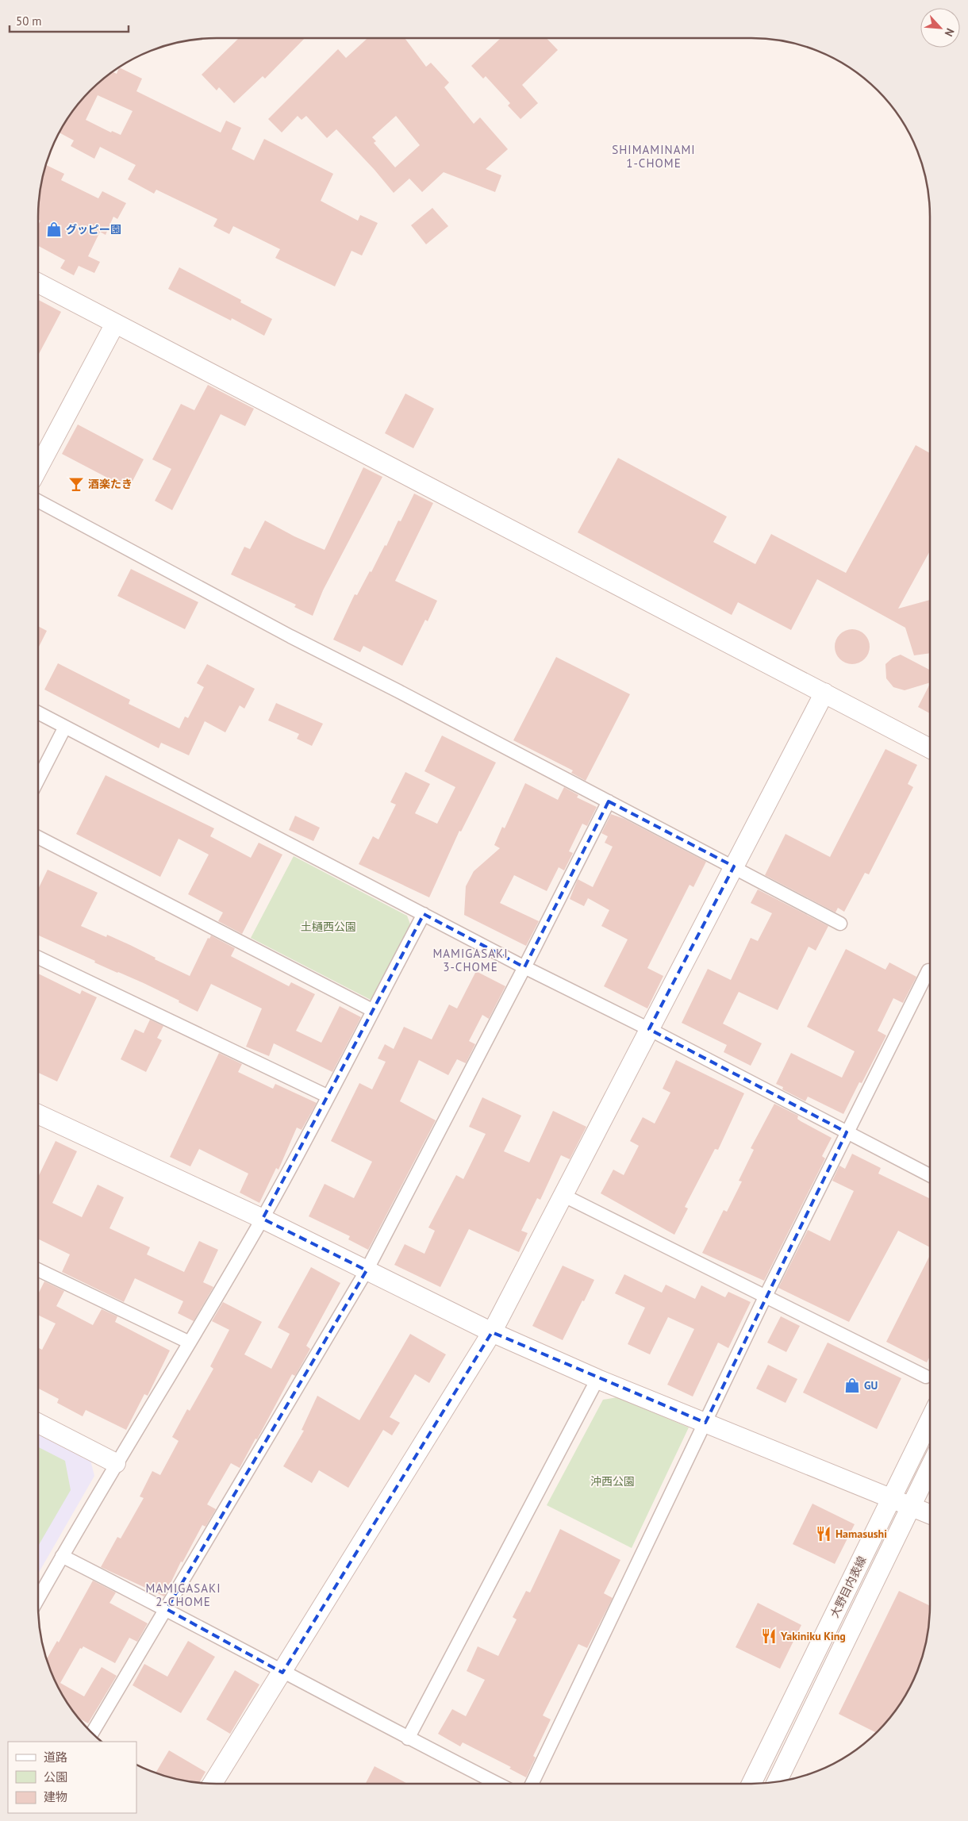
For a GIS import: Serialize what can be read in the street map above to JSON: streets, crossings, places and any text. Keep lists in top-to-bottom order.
{
  "streets": {
    "street": ["大野目内表線"]
  },
  "districts": ["SHIMAMINAMI 1-CHOME", "MAMIGASAKI 3-CHOME", "MAMIGASAKI 2-CHOME"],
  "parks": ["土樋西公園", "沖西公園"],
  "places": {
    "shop": ["グッピー園", "GU"],
    "bar": ["酒楽たき"],
    "restaurant": ["Hamasushi", "Yakiniku King"]
  },
  "legend": ["道路", "公園", "建物"],
  "scale_bar": "50 m",
  "north": "bottom right"
}
